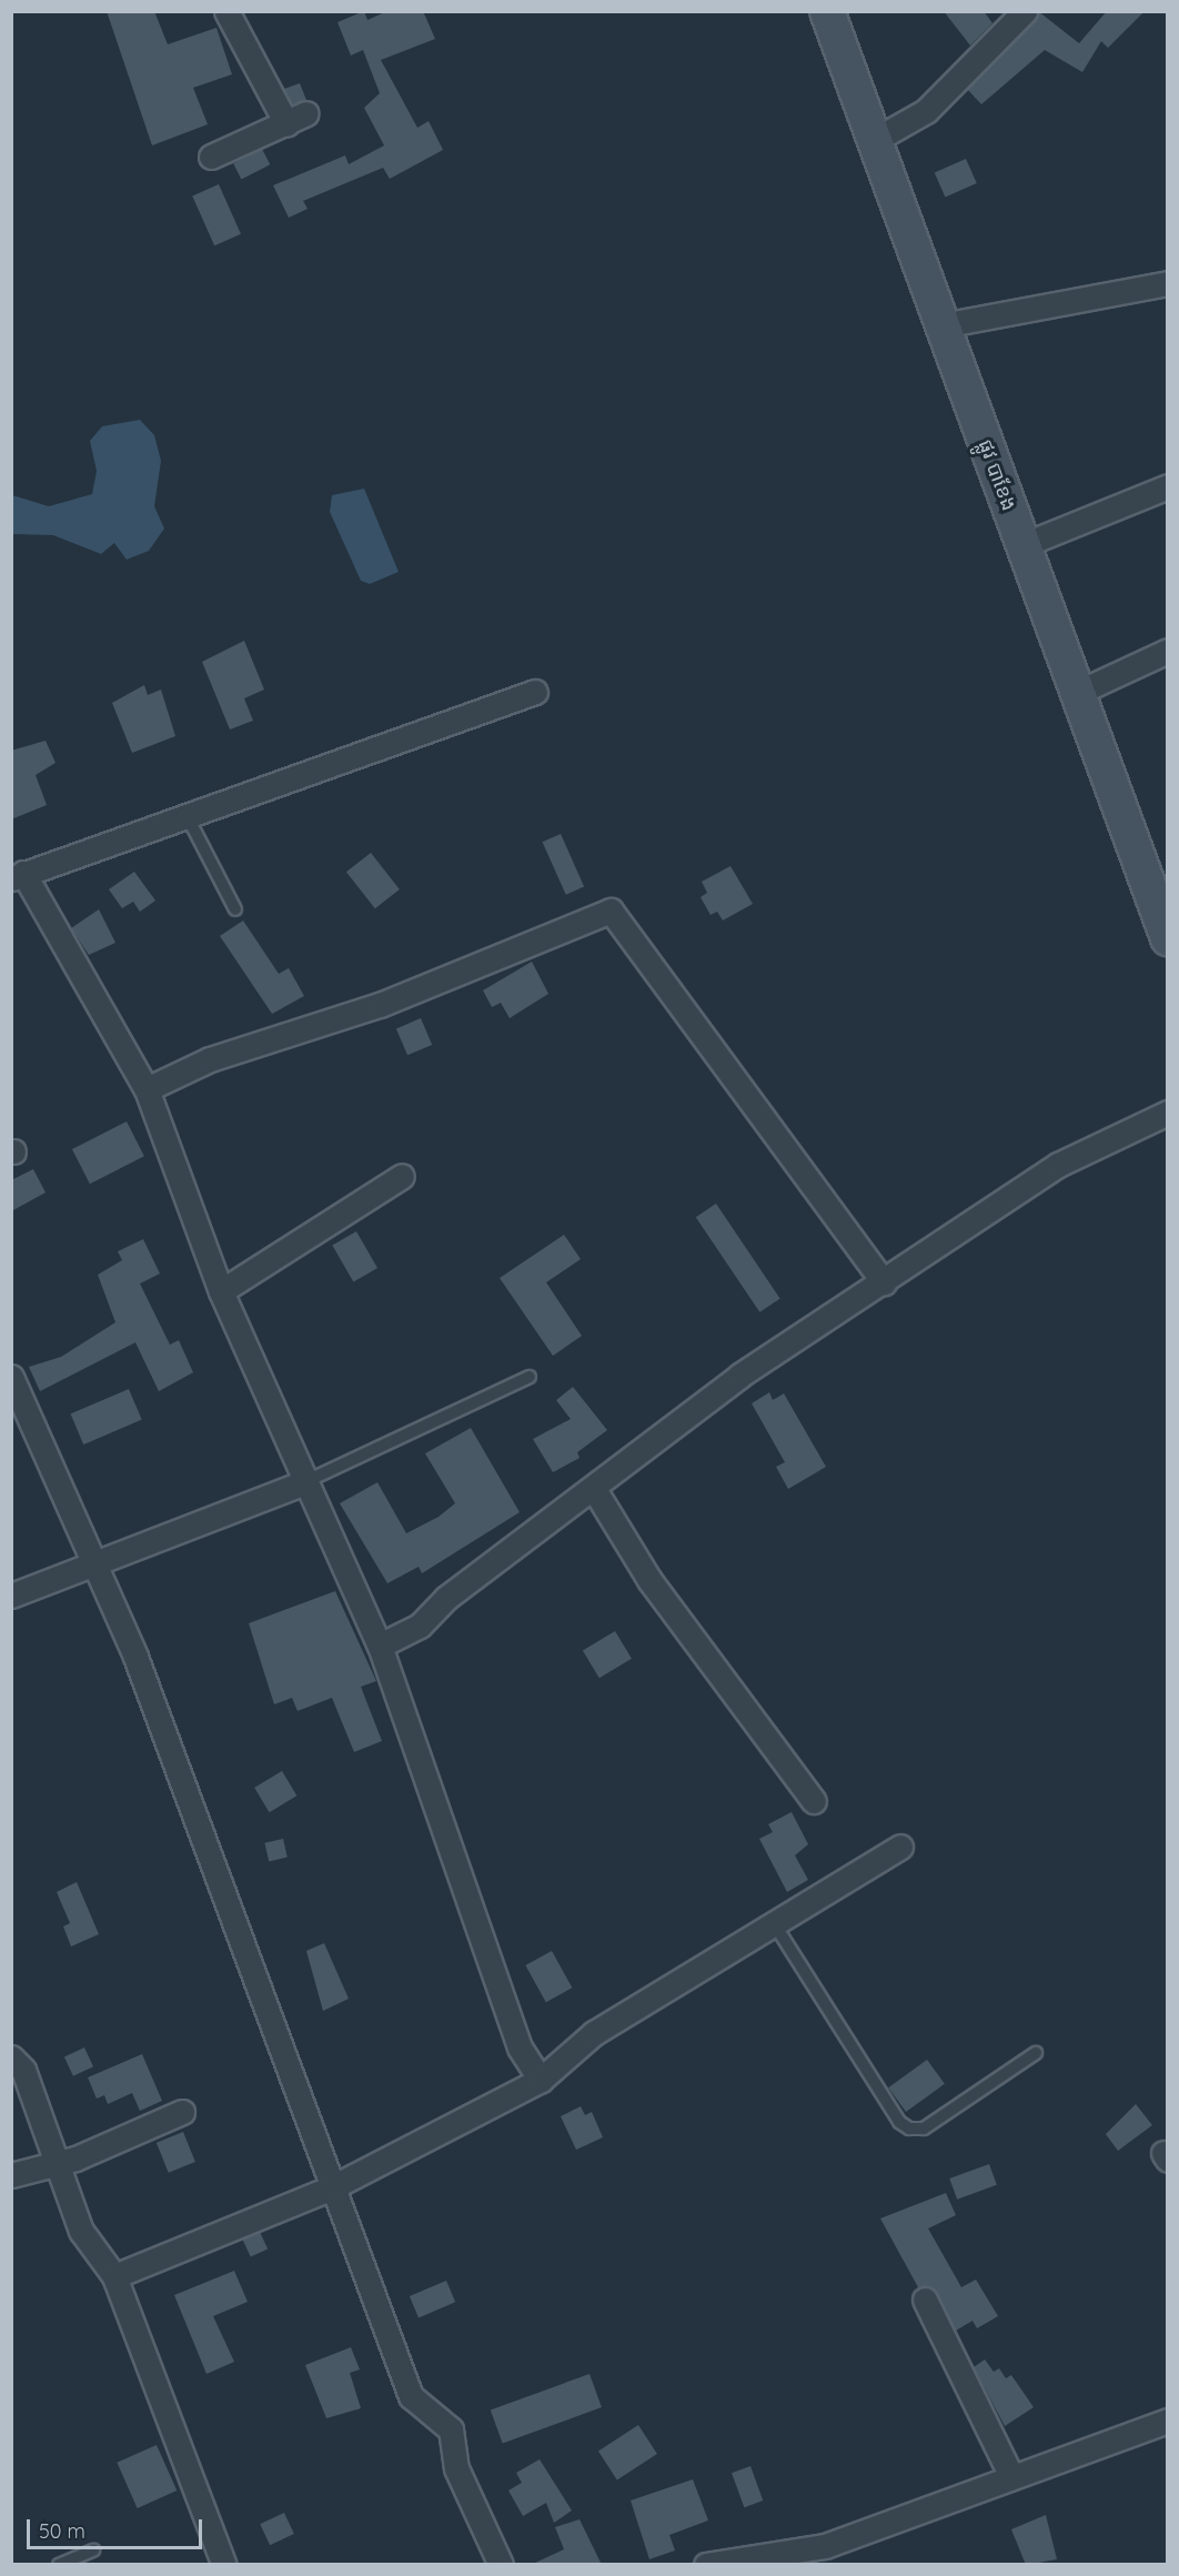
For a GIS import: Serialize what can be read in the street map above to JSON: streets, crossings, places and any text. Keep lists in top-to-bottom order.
{
  "streets": {
    "street": ["ផ្លូវ បាខែង"]
  },
  "scale_bar": "50 m"
}
